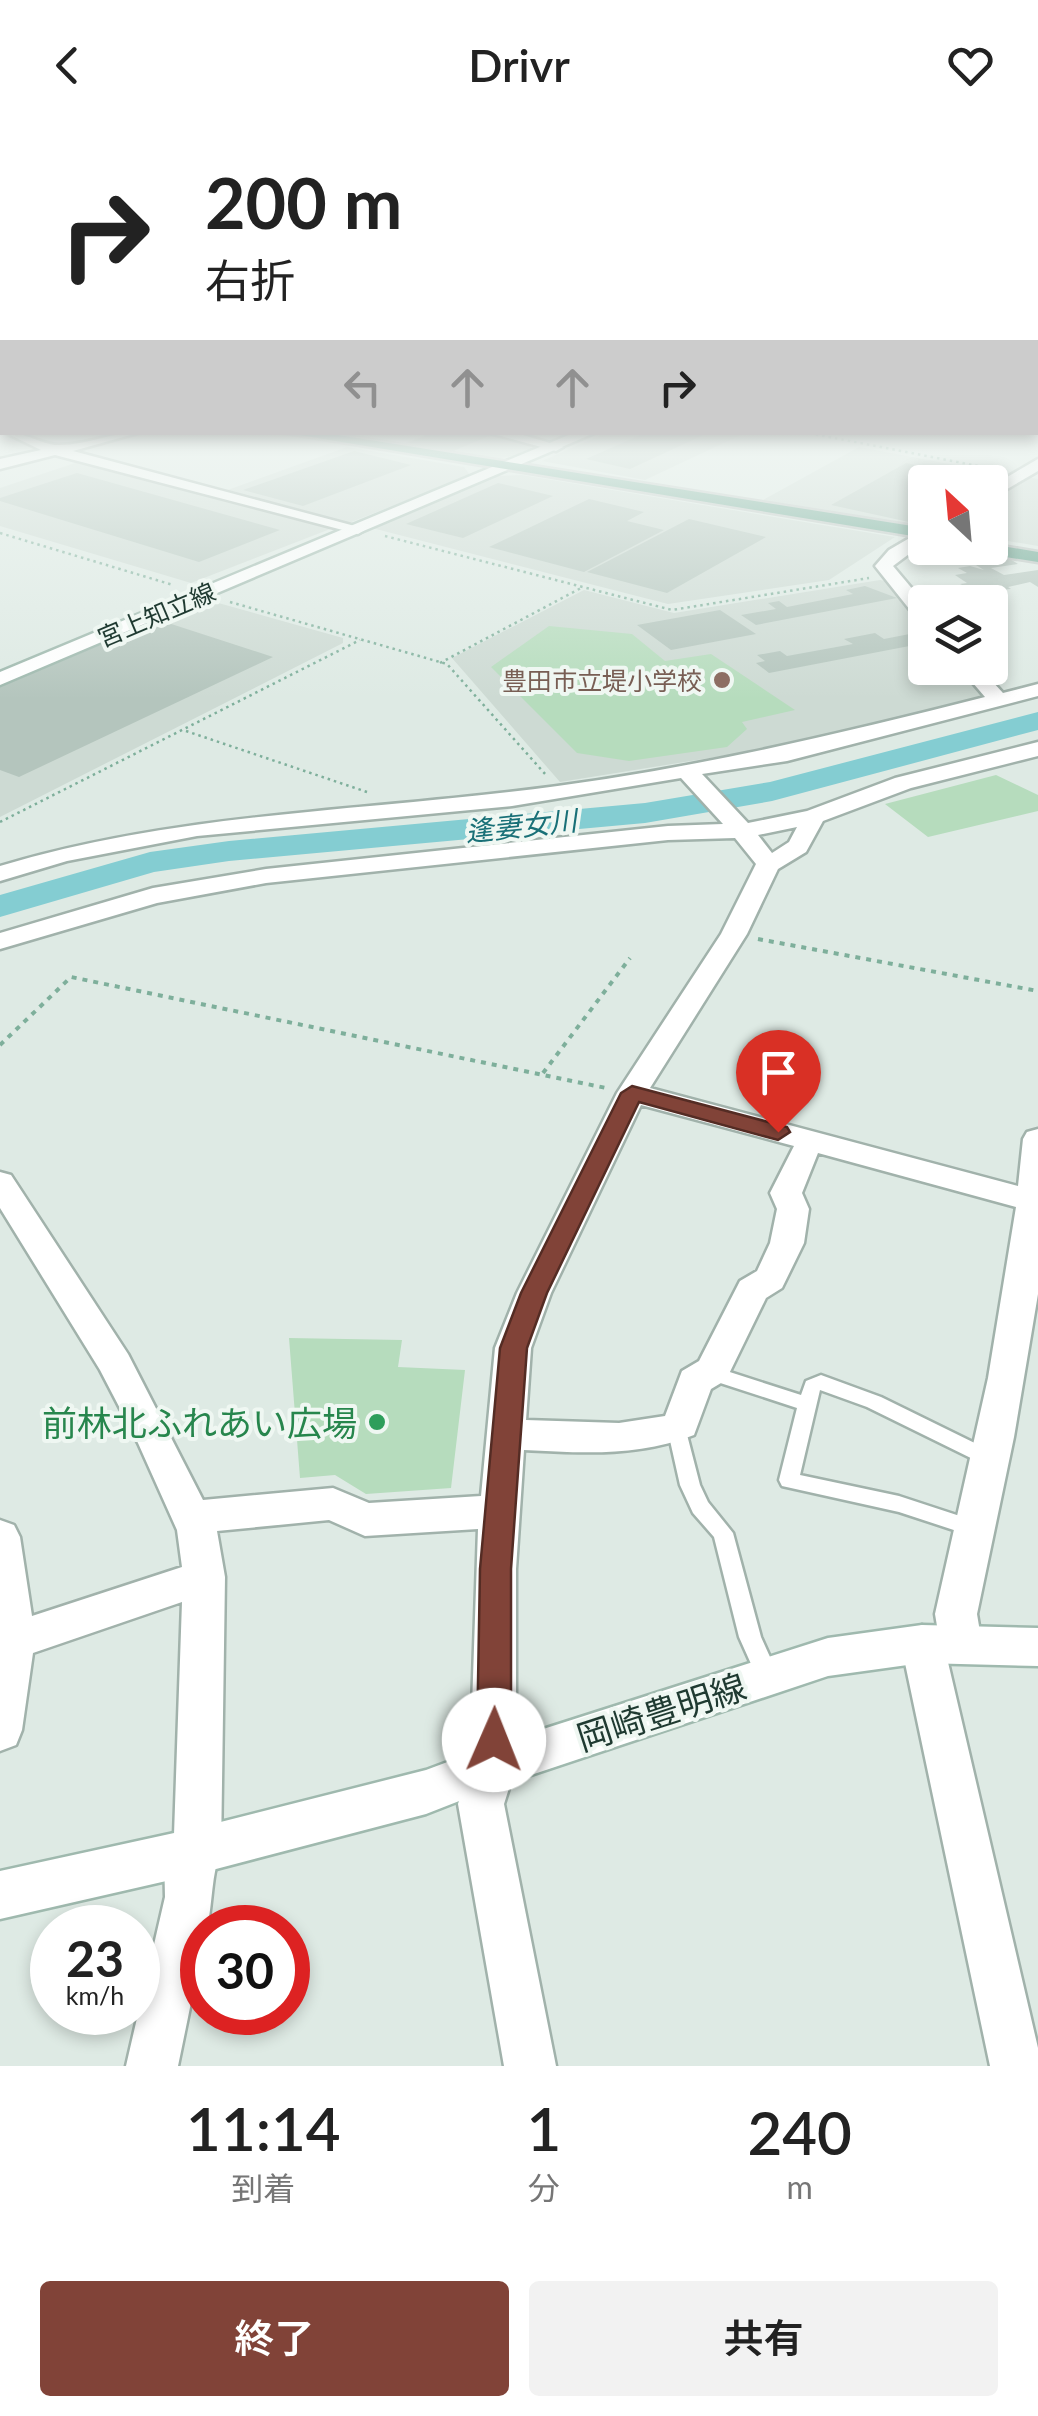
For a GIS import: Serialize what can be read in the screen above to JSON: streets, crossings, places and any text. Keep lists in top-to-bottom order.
{
  "streets": {
    "street": ["宮上知立線", "岡崎豊明線"]
  },
  "water": ["逢妻女川"],
  "places": ["豊田市立堤小学校", "前林北ふれあい広場"],
  "north": "top left",
  "page": {
    "header": "Drivr",
    "turn": ["200 m", "右折"],
    "speed": "23 km/h",
    "limit": "30",
    "eta": [
      "11:14",
      "到着",
      "1",
      "分",
      "240",
      "m"
    ],
    "buttons": ["終了", "共有"]
  }
}
